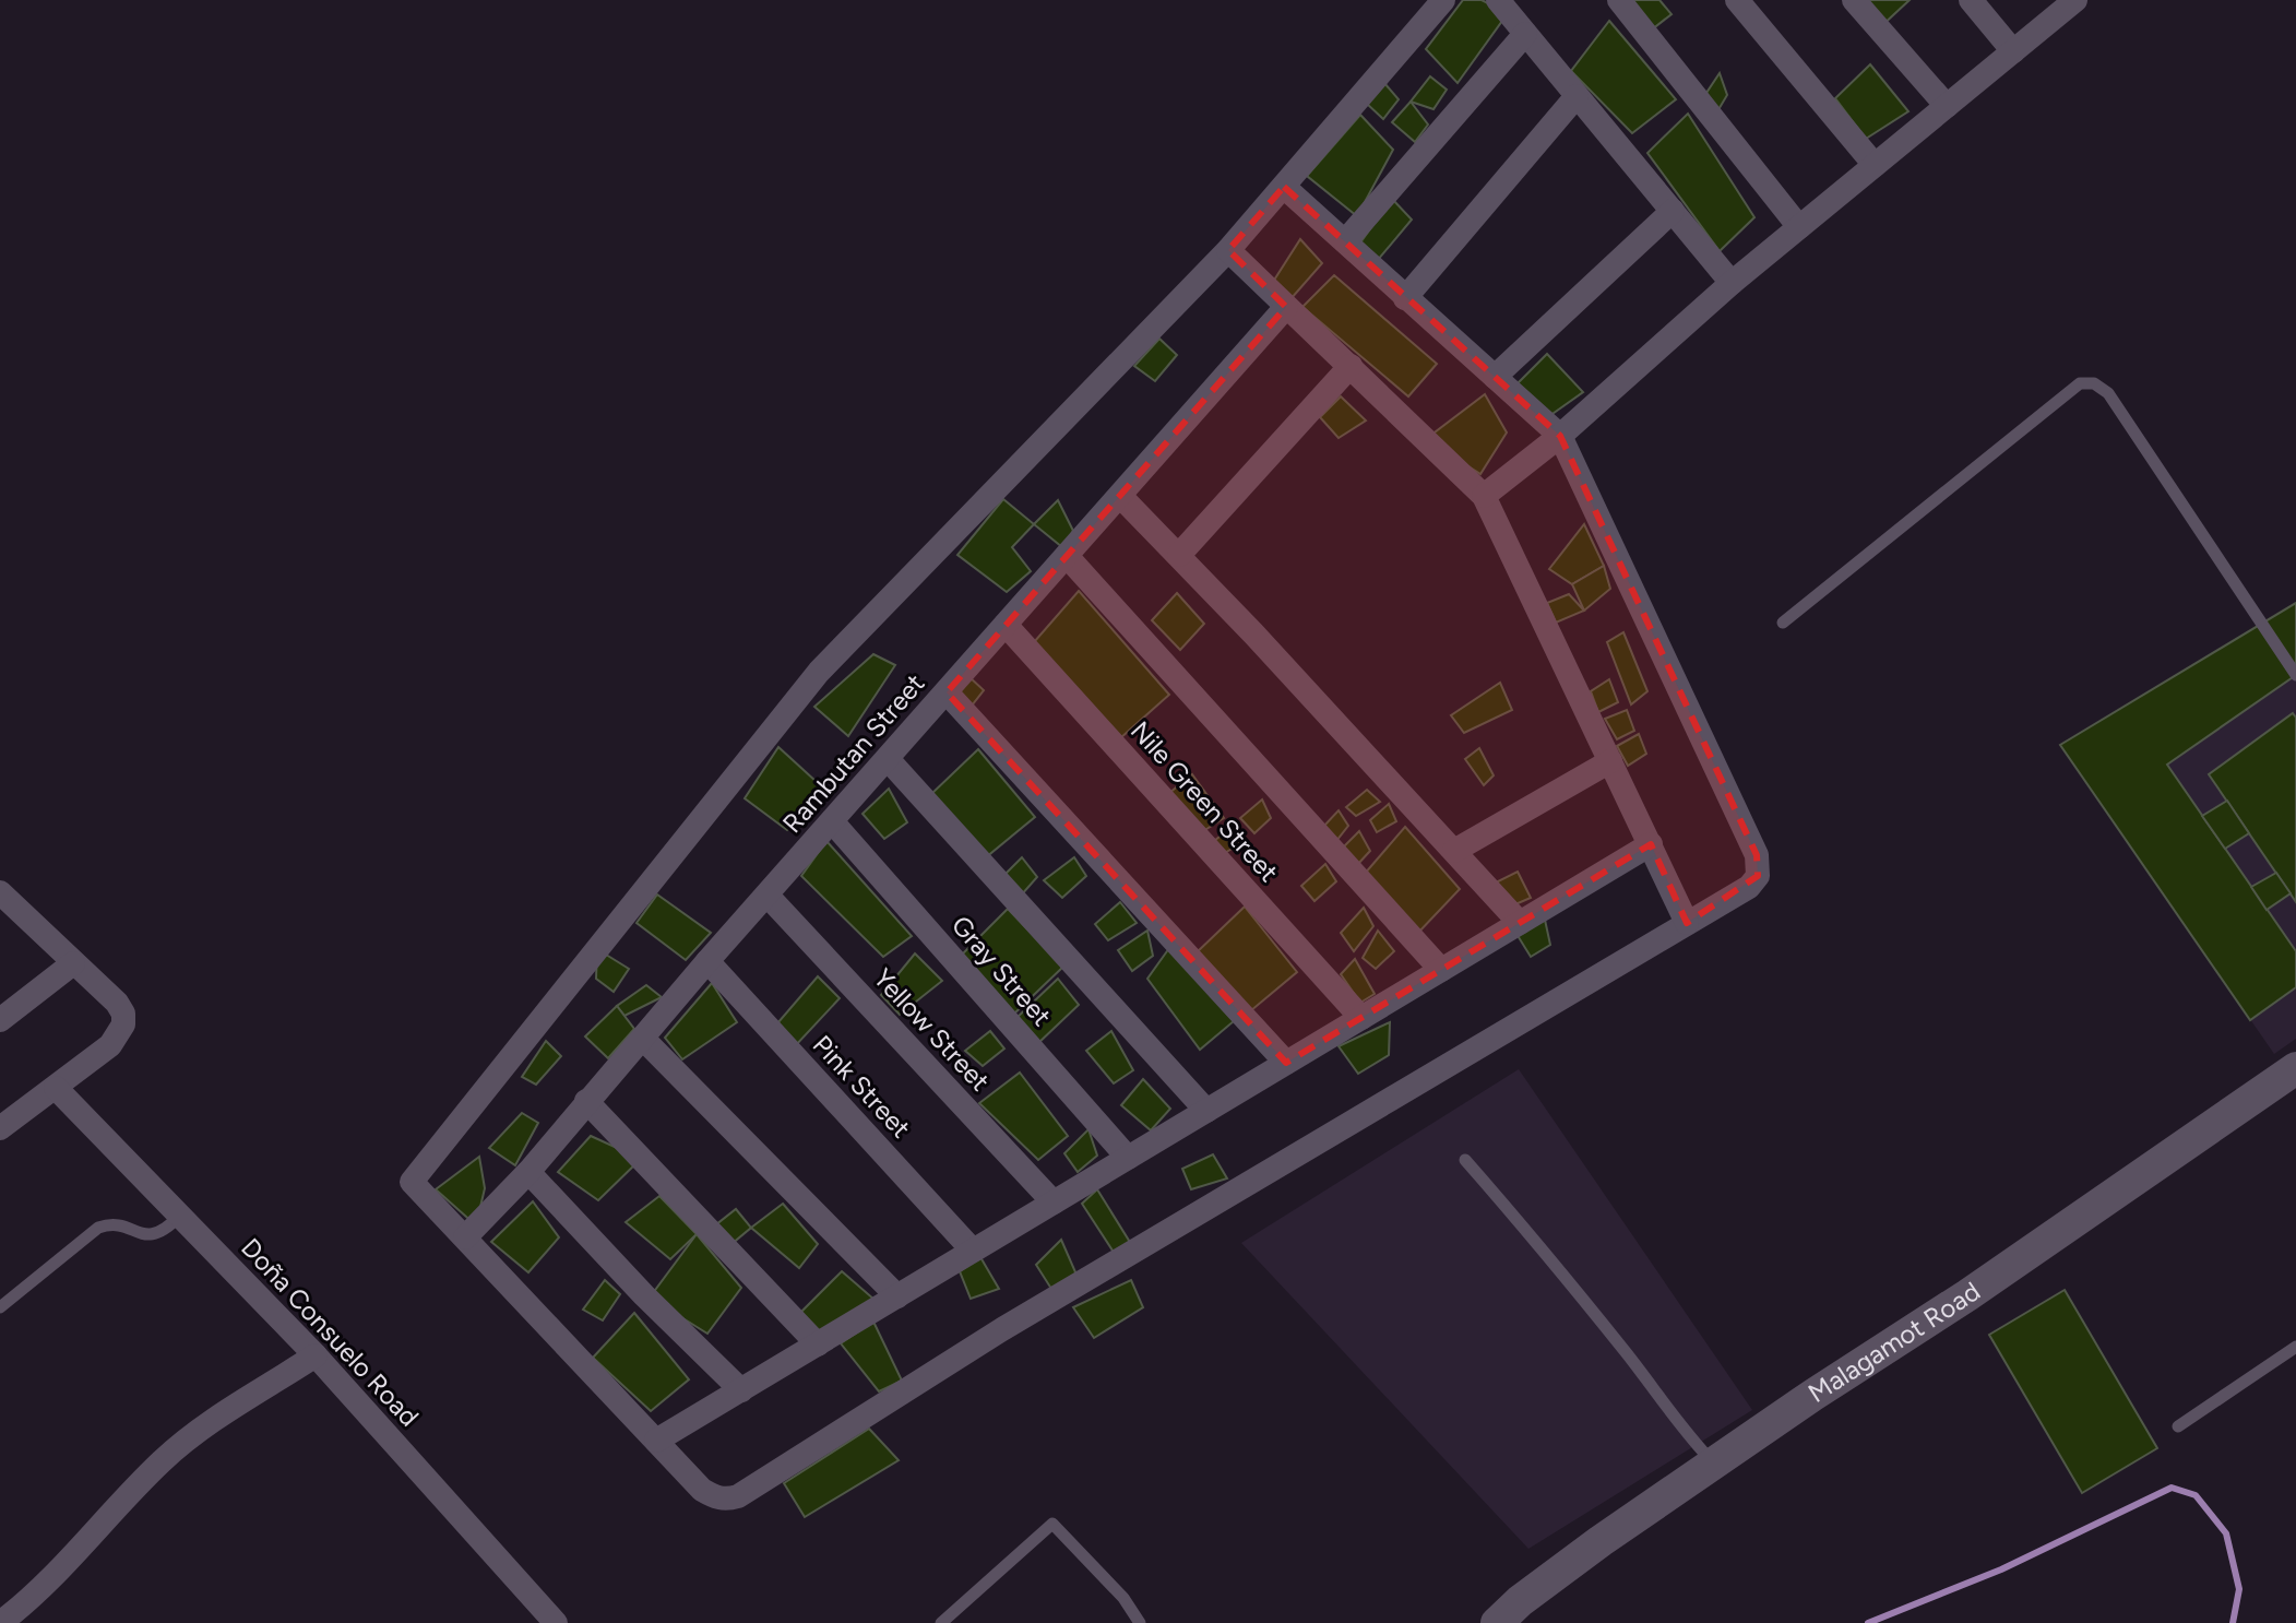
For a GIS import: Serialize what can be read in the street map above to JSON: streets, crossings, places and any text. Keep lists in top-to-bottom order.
{
  "streets": {
    "street": [
      "Rambutan Street",
      "Nile Green Street",
      "Gray Street",
      "Yellow Street",
      "Pink Street",
      "Doña Consuelo Road",
      "Malagamot Road"
    ]
  },
  "crossings": [
    ["Rambutan Street", "Nile Green Street"],
    ["Rambutan Street", "Gray Street"],
    ["Rambutan Street", "Yellow Street"],
    ["Rambutan Street", "Pink Street"]
  ]
}
